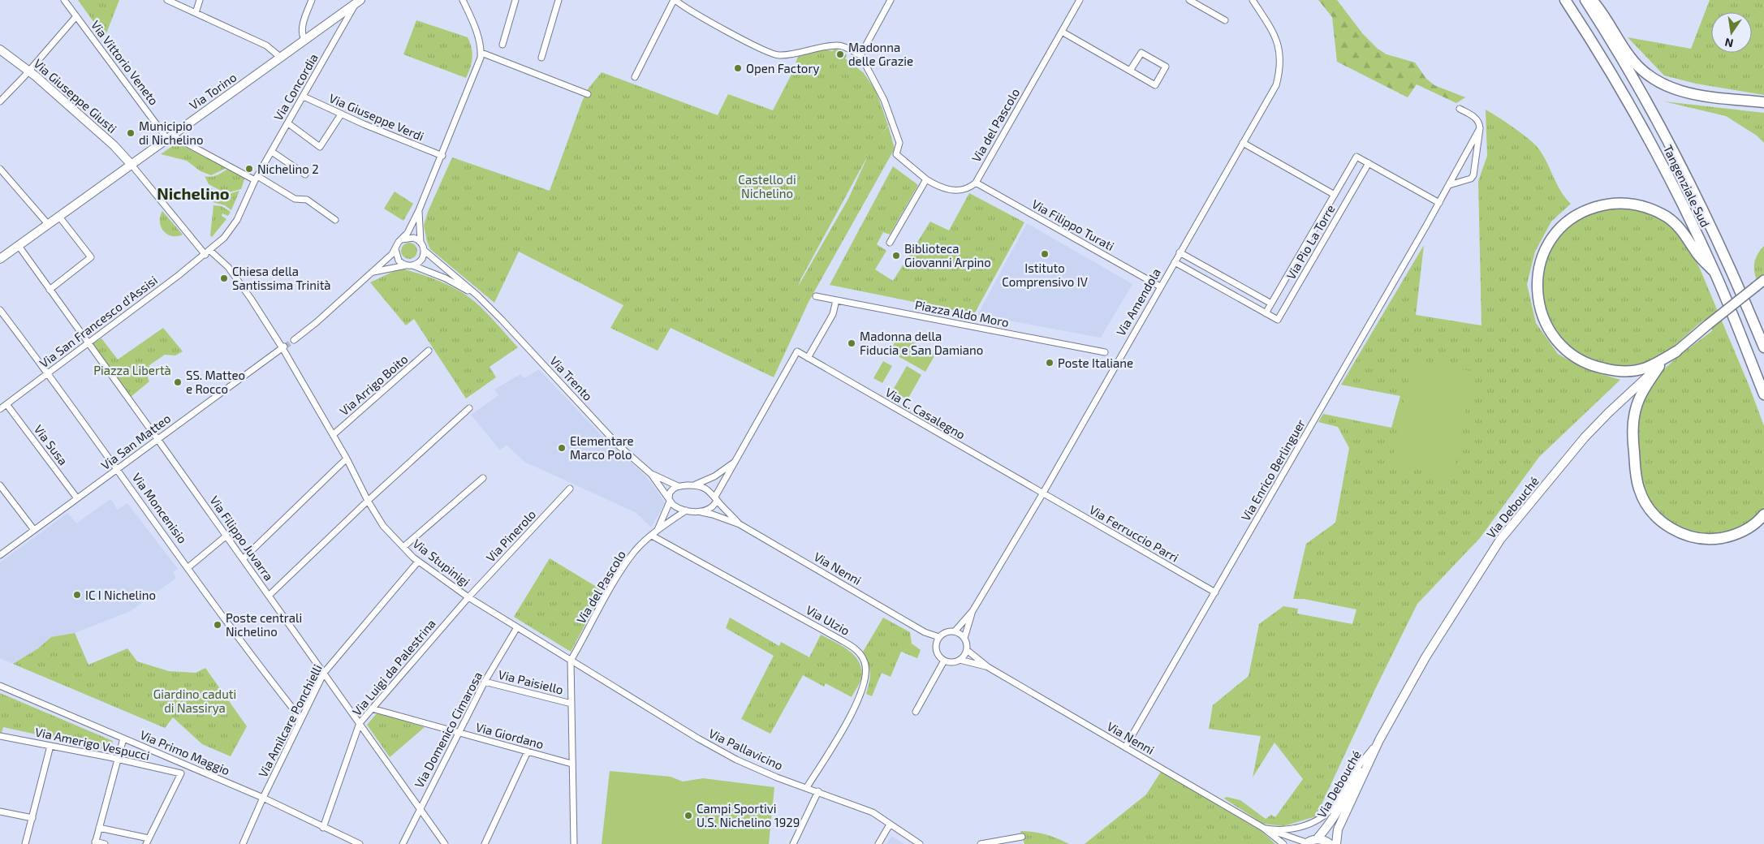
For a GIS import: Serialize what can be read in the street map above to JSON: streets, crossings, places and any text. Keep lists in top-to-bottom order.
{
  "streets": {
    "highway": ["Tangenziale Sud"],
    "main road": ["Via Torino", "Via Giuseppe Giusti", "Via Debouché"],
    "street": [
      "Via Vittorio Veneto",
      "Via Concordia",
      "Via Giuseppe Verdi",
      "Via del Pascolo",
      "Via Filippo Turati",
      "Via Pio La Torre",
      "Via Amendola",
      "Piazza Aldo Moro",
      "Via San Francesco d'Assisi",
      "Via Trento",
      "Via Arrigo Boito",
      "Via C. Casalegno",
      "Via San Matteo",
      "Via Susa",
      "Via Enrico Berlinguer",
      "Via Moncenisio",
      "Via Ferruccio Parri",
      "Via Pinerolo",
      "Via Filippo Juvarra",
      "Via Stupinigi",
      "Via Nenni",
      "Via Ulzio",
      "Via Luigi da Palestrina",
      "Via Paisiello",
      "Via Amilcare Ponchielli",
      "Via Domenico Cimarosa",
      "Via Giordano",
      "Via Amerigo Vespucci",
      "Via Pallavicino",
      "Via Primo Maggio"
    ]
  },
  "crossings": [
    ["Via Vittorio Veneto", "Via Torino"],
    ["Via Concordia", "Via Torino"],
    ["Via Concordia", "Via Giuseppe Verdi"],
    ["Via Concordia", "Via San Francesco d'Assisi"],
    ["Via Torino", "Via Giuseppe Giusti"],
    ["Via Torino", "Via Filippo Juvarra"],
    ["Via Torino", "Via Stupinigi"],
    ["Via Giuseppe Giusti", "Via Stupinigi"],
    ["Via del Pascolo", "Via Filippo Turati"],
    ["Via del Pascolo", "Via Stupinigi"],
    ["Via del Pascolo", "Via Nenni"],
    ["Via del Pascolo", "Via Ulzio"],
    ["Via del Pascolo", "Via Pallavicino"],
    ["Via Filippo Turati", "Via Amendola"],
    ["Via Pio La Torre", "Via Amendola"],
    ["Via Amendola", "Via C. Casalegno"],
    ["Via Amendola", "Via Ferruccio Parri"],
    ["Via Amendola", "Via Nenni"],
    ["Via San Francesco d'Assisi", "Via Susa"],
    ["Via San Francesco d'Assisi", "Via Moncenisio"],
    ["Via San Francesco d'Assisi", "Via Filippo Juvarra"],
    ["Via San Francesco d'Assisi", "Via Stupinigi"],
    ["Via Arrigo Boito", "Via Stupinigi"],
    ["Via C. Casalegno", "Via Ferruccio Parri"],
    ["Via San Matteo", "Via Susa"],
    ["Via San Matteo", "Via Moncenisio"],
    ["Via San Matteo", "Via Filippo Juvarra"],
    ["Via San Matteo", "Via Stupinigi"],
    ["Via Enrico Berlinguer", "Via Ferruccio Parri"],
    ["Via Enrico Berlinguer", "Via Nenni"],
    ["Via Debouché", "Via Nenni"],
    ["Via Moncenisio", "Via Amilcare Ponchielli"],
    ["Via Pinerolo", "Via Stupinigi"],
    ["Via Pinerolo", "Via Luigi da Palestrina"],
    ["Via Filippo Juvarra", "Via Luigi da Palestrina"],
    ["Via Filippo Juvarra", "Via Amilcare Ponchielli"],
    ["Via Filippo Juvarra", "Via Domenico Cimarosa"],
    ["Via Stupinigi", "Via Luigi da Palestrina"],
    ["Via Stupinigi", "Via Amilcare Ponchielli"],
    ["Via Stupinigi", "Via Domenico Cimarosa"],
    ["Via Stupinigi", "Via Pallavicino"],
    ["Via Ulzio", "Via Pallavicino"],
    ["Via Luigi da Palestrina", "Via Giordano"],
    ["Via Luigi da Palestrina", "Via Primo Maggio"],
    ["Via Paisiello", "Via Domenico Cimarosa"],
    ["Via Amilcare Ponchielli", "Via Primo Maggio"],
    ["Via Domenico Cimarosa", "Via Giordano"]
  ],
  "districts": ["Nichelino"],
  "parks": ["Castello di Nichelino", "Piazza Libertà", "Giardino caduti di Nassirya"],
  "places": [
    "Madonna delle Grazie",
    "Open Factory",
    "Municipio di Nichelino",
    "Nichelino 2",
    "Istituto Comprensivo IV",
    "Biblioteca Giovanni Arpino",
    "Chiesa della Santissima Trinità",
    "Madonna della Fiducia e San Damiano",
    "Poste Italiane",
    "SS. Matteo e Rocco",
    "Elementare Marco Polo",
    "IC I Nichelino",
    "Poste centrali Nichelino",
    "Campi Sportivi U.S. Nichelino 1929"
  ],
  "north": "bottom"
}
